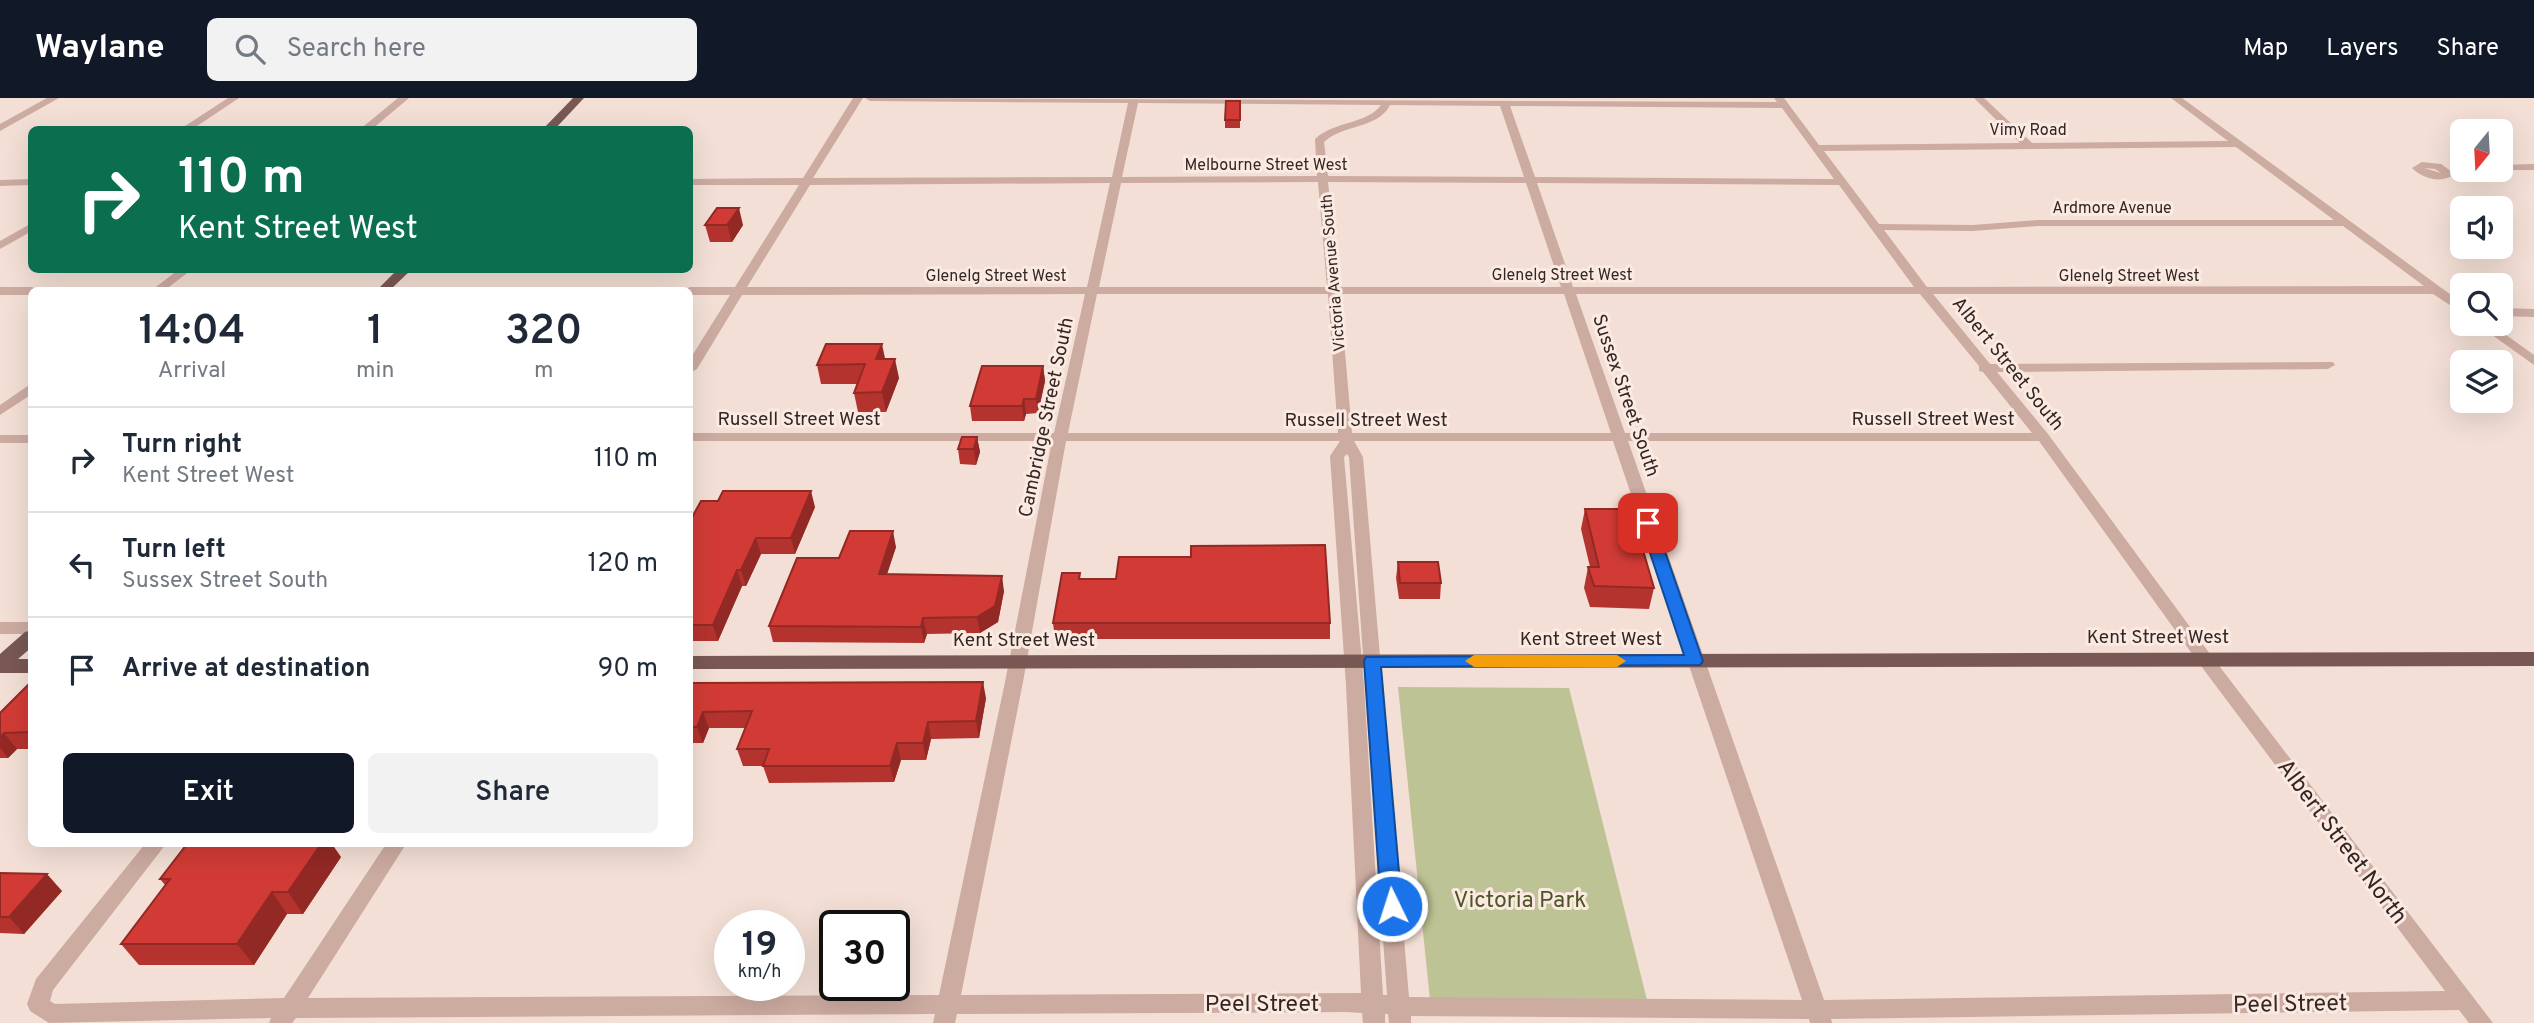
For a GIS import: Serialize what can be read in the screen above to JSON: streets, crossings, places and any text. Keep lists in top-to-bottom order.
{
  "streets": {
    "main road": ["Kent Street West"],
    "street": [
      "Vimy Road",
      "Melbourne Street West",
      "Ardmore Avenue",
      "Victoria Avenue South",
      "Glenelg Street West",
      "Albert Street South",
      "Sussex Street South",
      "Cambridge Street South",
      "Russell Street West",
      "Albert Street North",
      "Peel Street"
    ]
  },
  "crossings": [
    ["Vimy Road", "Albert Street South"],
    ["Melbourne Street West", "Victoria Avenue South"],
    ["Melbourne Street West", "Albert Street South"],
    ["Melbourne Street West", "Sussex Street South"],
    ["Melbourne Street West", "Cambridge Street South"],
    ["Ardmore Avenue", "Albert Street South"],
    ["Victoria Avenue South", "Glenelg Street West"],
    ["Victoria Avenue South", "Russell Street West"],
    ["Victoria Avenue South", "Kent Street West"],
    ["Glenelg Street West", "Albert Street South"],
    ["Glenelg Street West", "Sussex Street South"],
    ["Glenelg Street West", "Cambridge Street South"],
    ["Albert Street South", "Russell Street West"],
    ["Albert Street South", "Kent Street West"],
    ["Albert Street South", "Albert Street North"],
    ["Sussex Street South", "Russell Street West"],
    ["Sussex Street South", "Kent Street West"],
    ["Sussex Street South", "Peel Street"],
    ["Cambridge Street South", "Russell Street West"],
    ["Cambridge Street South", "Kent Street West"],
    ["Cambridge Street South", "Peel Street"],
    ["Kent Street West", "Albert Street North"],
    ["Albert Street North", "Peel Street"]
  ],
  "parks": ["Victoria Park"],
  "north": "bottom",
  "page": {
    "header": "Waylane",
    "search": "Search here",
    "nav": ["Map", "Layers", "Share"],
    "turn": ["110 m", "Kent Street West"],
    "eta": [
      "14:04",
      "Arrival",
      "1",
      "min",
      "320",
      "m"
    ],
    "list": [
      {
        "name": "Turn right",
        "note": "Kent Street West",
        "value": "110 m"
      },
      {
        "name": "Turn left",
        "note": "Sussex Street South",
        "value": "120 m"
      },
      {
        "name": "Arrive at destination",
        "value": "90 m"
      }
    ],
    "buttons": ["Exit", "Share"],
    "speed": "19 km/h",
    "limit": "30"
  }
}
